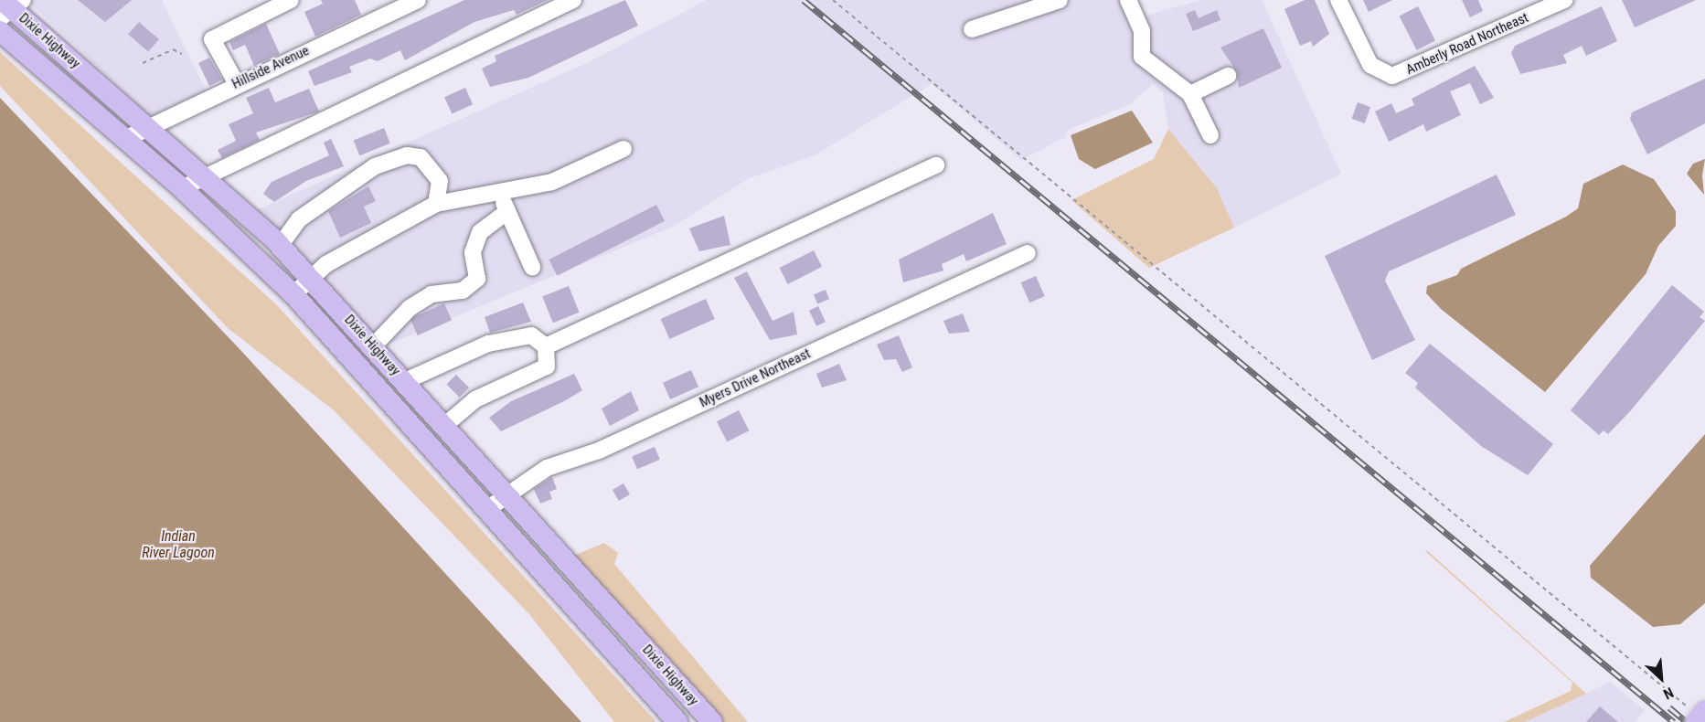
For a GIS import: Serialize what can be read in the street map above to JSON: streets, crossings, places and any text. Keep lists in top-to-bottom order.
{
  "streets": {
    "main road": ["Dixie Highway"],
    "street": ["Amberly Road Northeast", "Hillside Avenue", "Myers Drive Northeast"]
  },
  "crossings": [
    ["Dixie Highway", "Hillside Avenue"],
    ["Dixie Highway", "Myers Drive Northeast"]
  ],
  "water": ["Indian River Lagoon"],
  "north": "bottom right"
}
